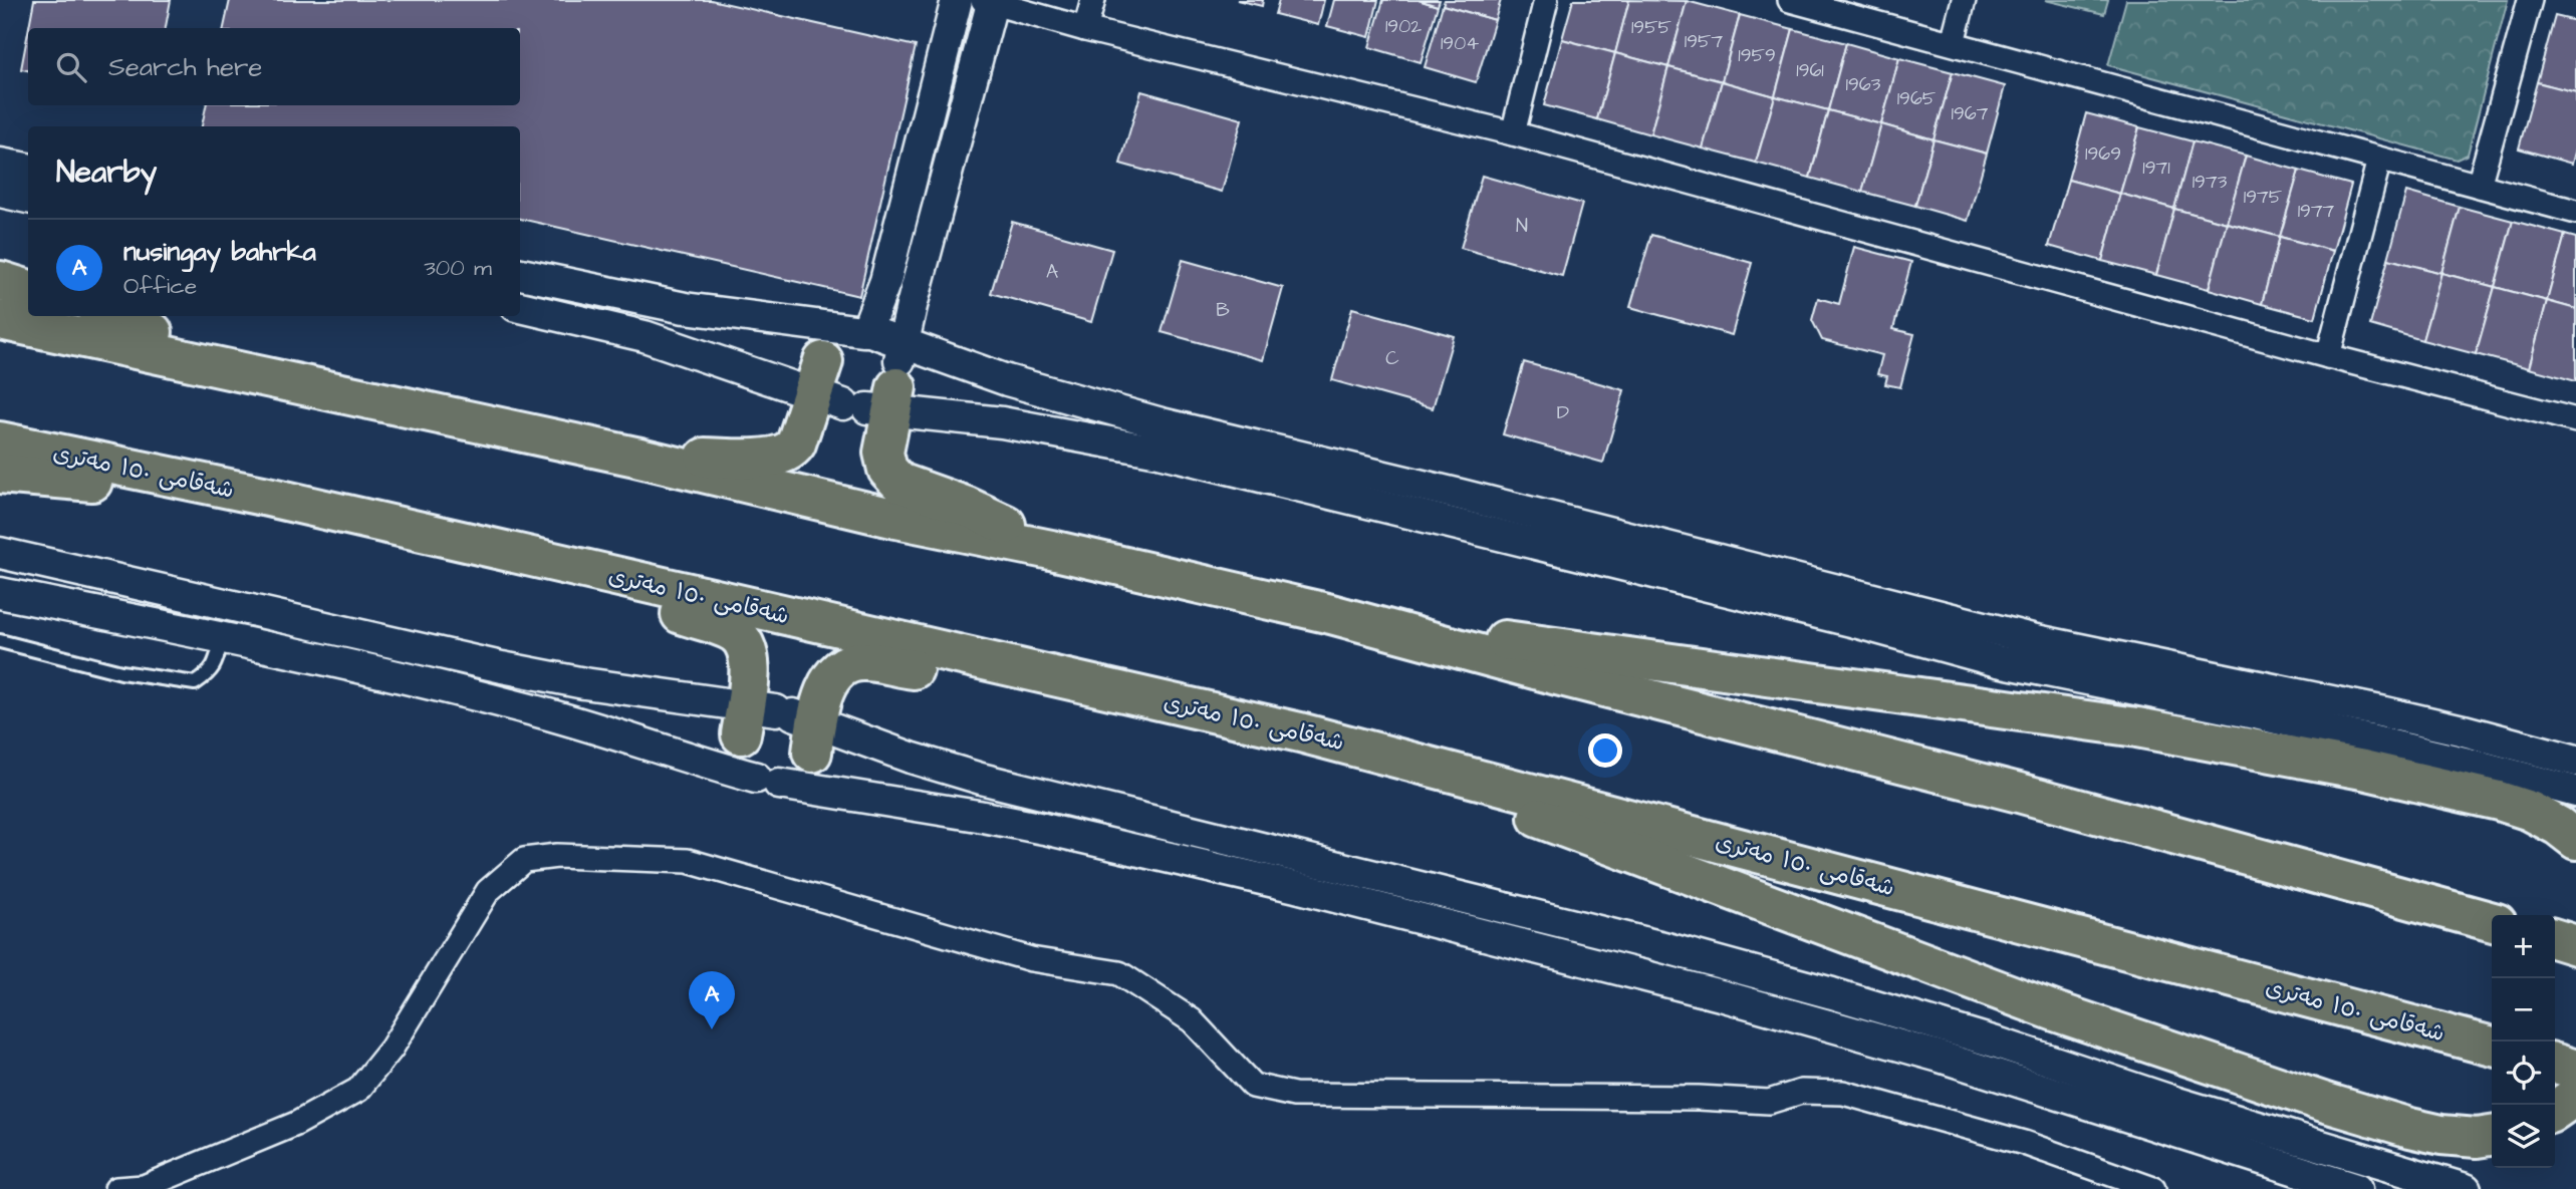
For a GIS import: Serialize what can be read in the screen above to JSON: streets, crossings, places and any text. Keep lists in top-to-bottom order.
{
  "streets": {
    "highway": ["شەقامی ١٥٠ مەتری"]
  },
  "house_numbers": [
    "1902",
    "1955",
    "1957",
    "1904",
    "1959",
    "1961",
    "1963",
    "1965",
    "1967",
    "1969",
    "1971",
    "1973",
    "1975",
    "1977",
    "N",
    "A",
    "B",
    "C",
    "D"
  ],
  "page": {
    "search": "Search here",
    "heading": "Nearby",
    "list": [
      {
        "mark": "A",
        "name": "nusingay bahrka",
        "note": "Office",
        "value": "300 m"
      }
    ],
    "map_buttons": ["+", "−"],
    "pins": "A"
  }
}
